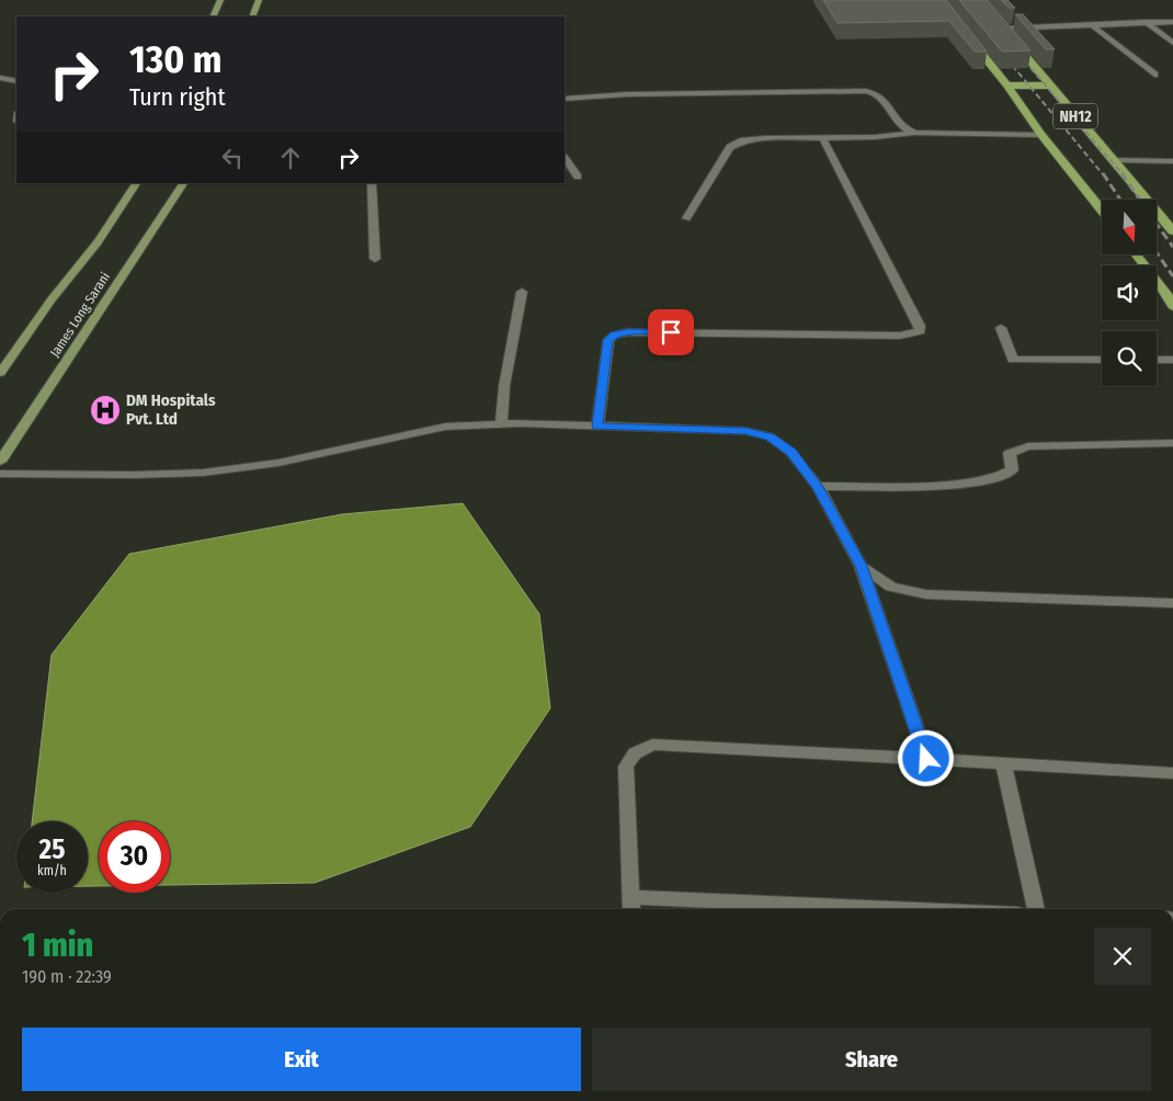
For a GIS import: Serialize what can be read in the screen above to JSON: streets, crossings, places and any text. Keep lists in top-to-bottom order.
{
  "streets": {
    "highway": ["NH12"],
    "main road": ["James Long Sarani"]
  },
  "places": {
    "hospital": ["DM Hospitals Pvt. Ltd"]
  },
  "north": "bottom",
  "page": {
    "turn": ["130 m", "Turn right"],
    "speed": "25 km/h",
    "limit": "30",
    "heading": ["1 min", "190 m · 22:39"],
    "buttons": ["Exit", "Share"]
  }
}
